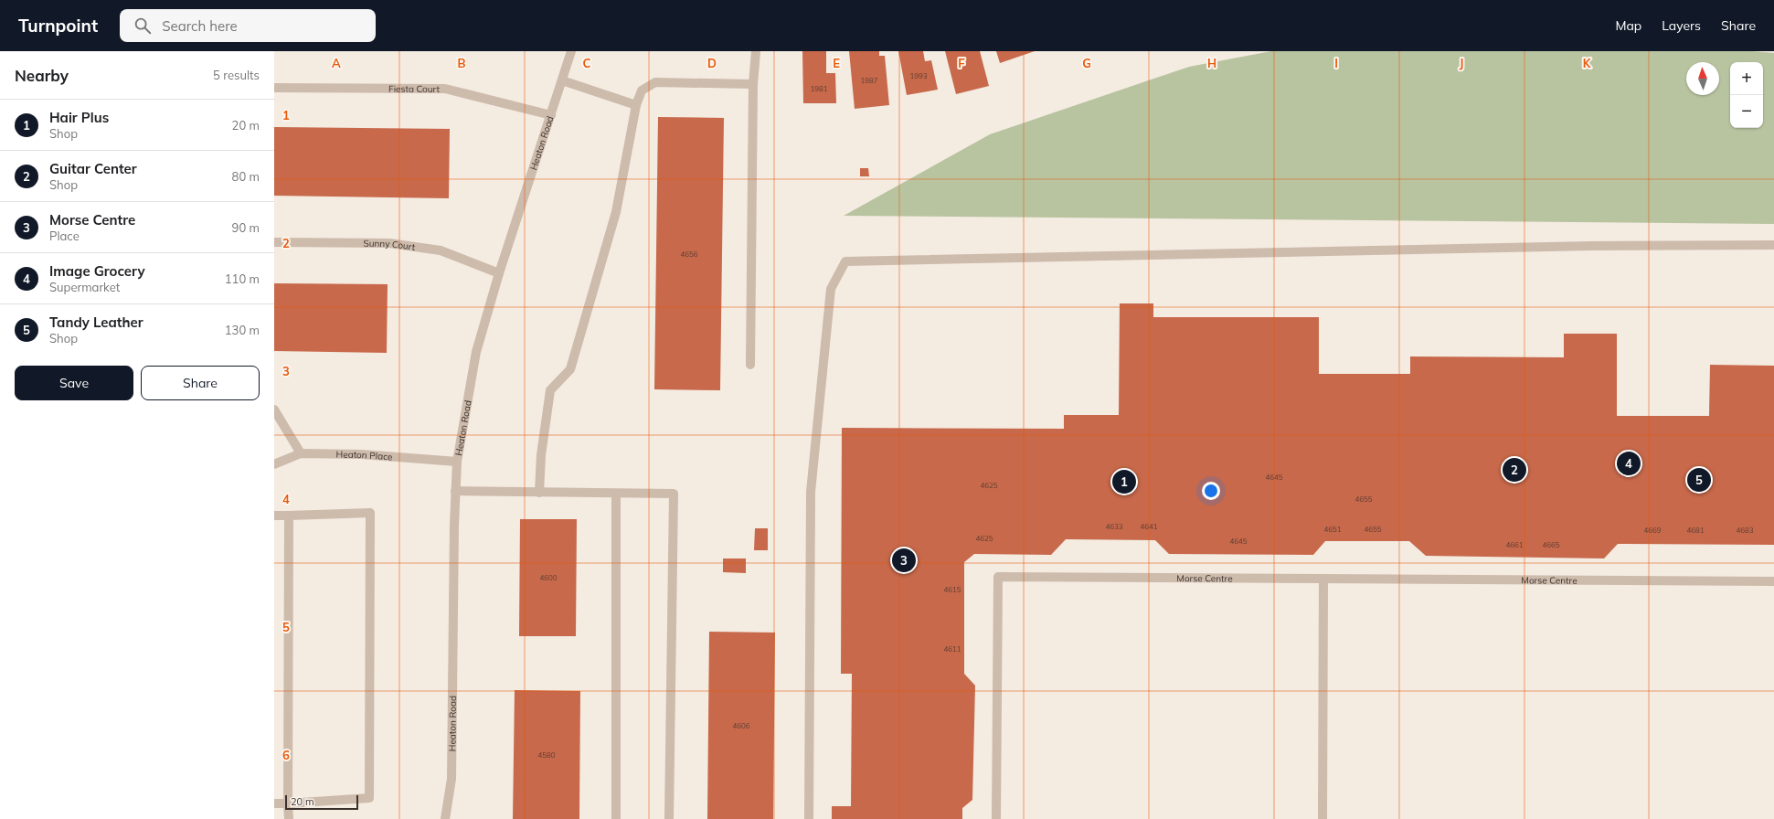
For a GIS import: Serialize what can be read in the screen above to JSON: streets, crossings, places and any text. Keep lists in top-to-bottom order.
{
  "streets": {
    "street": [
      "Fiesta Court",
      "Heaton Road",
      "Sunny Court",
      "Heaton Place",
      "Morse Centre"
    ]
  },
  "crossings": [
    ["Fiesta Court", "Heaton Road"],
    ["Heaton Road", "Sunny Court"],
    ["Heaton Road", "Heaton Place"]
  ],
  "house_numbers": [
    "1993",
    "1987",
    "1981",
    "4656",
    "4645",
    "4625",
    "4655",
    "4633",
    "4641",
    "4651",
    "4655",
    "4669",
    "4681",
    "4683",
    "4625",
    "4645",
    "4661",
    "4665",
    "4600",
    "4615",
    "4611",
    "4606",
    "4580"
  ],
  "scale_bar": "20 m",
  "north": "top",
  "page": {
    "header": "Turnpoint",
    "search": "Search here",
    "nav": ["Map", "Layers", "Share"],
    "heading": ["Nearby", "5 results"],
    "map_buttons": ["+", "−"],
    "list": [
      {
        "mark": "1",
        "name": "Hair Plus",
        "note": "Shop",
        "value": "20 m"
      },
      {
        "mark": "2",
        "name": "Guitar Center",
        "note": "Shop",
        "value": "80 m"
      },
      {
        "mark": "3",
        "name": "Morse Centre",
        "note": "Place",
        "value": "90 m"
      },
      {
        "mark": "4",
        "name": "Image Grocery",
        "note": "Supermarket",
        "value": "110 m"
      },
      {
        "mark": "5",
        "name": "Tandy Leather",
        "note": "Shop",
        "value": "130 m"
      }
    ],
    "buttons": ["Save", "Share"],
    "pins": [
      "4",
      "2",
      "5",
      "1",
      "3"
    ],
    "scale": "20 m"
  },
  "grid": {
    "columns": [
      "A",
      "B",
      "C",
      "D",
      "E",
      "F",
      "G",
      "H",
      "I",
      "J",
      "K"
    ],
    "rows": [
      "1",
      "2",
      "3",
      "4",
      "5",
      "6"
    ]
  }
}
